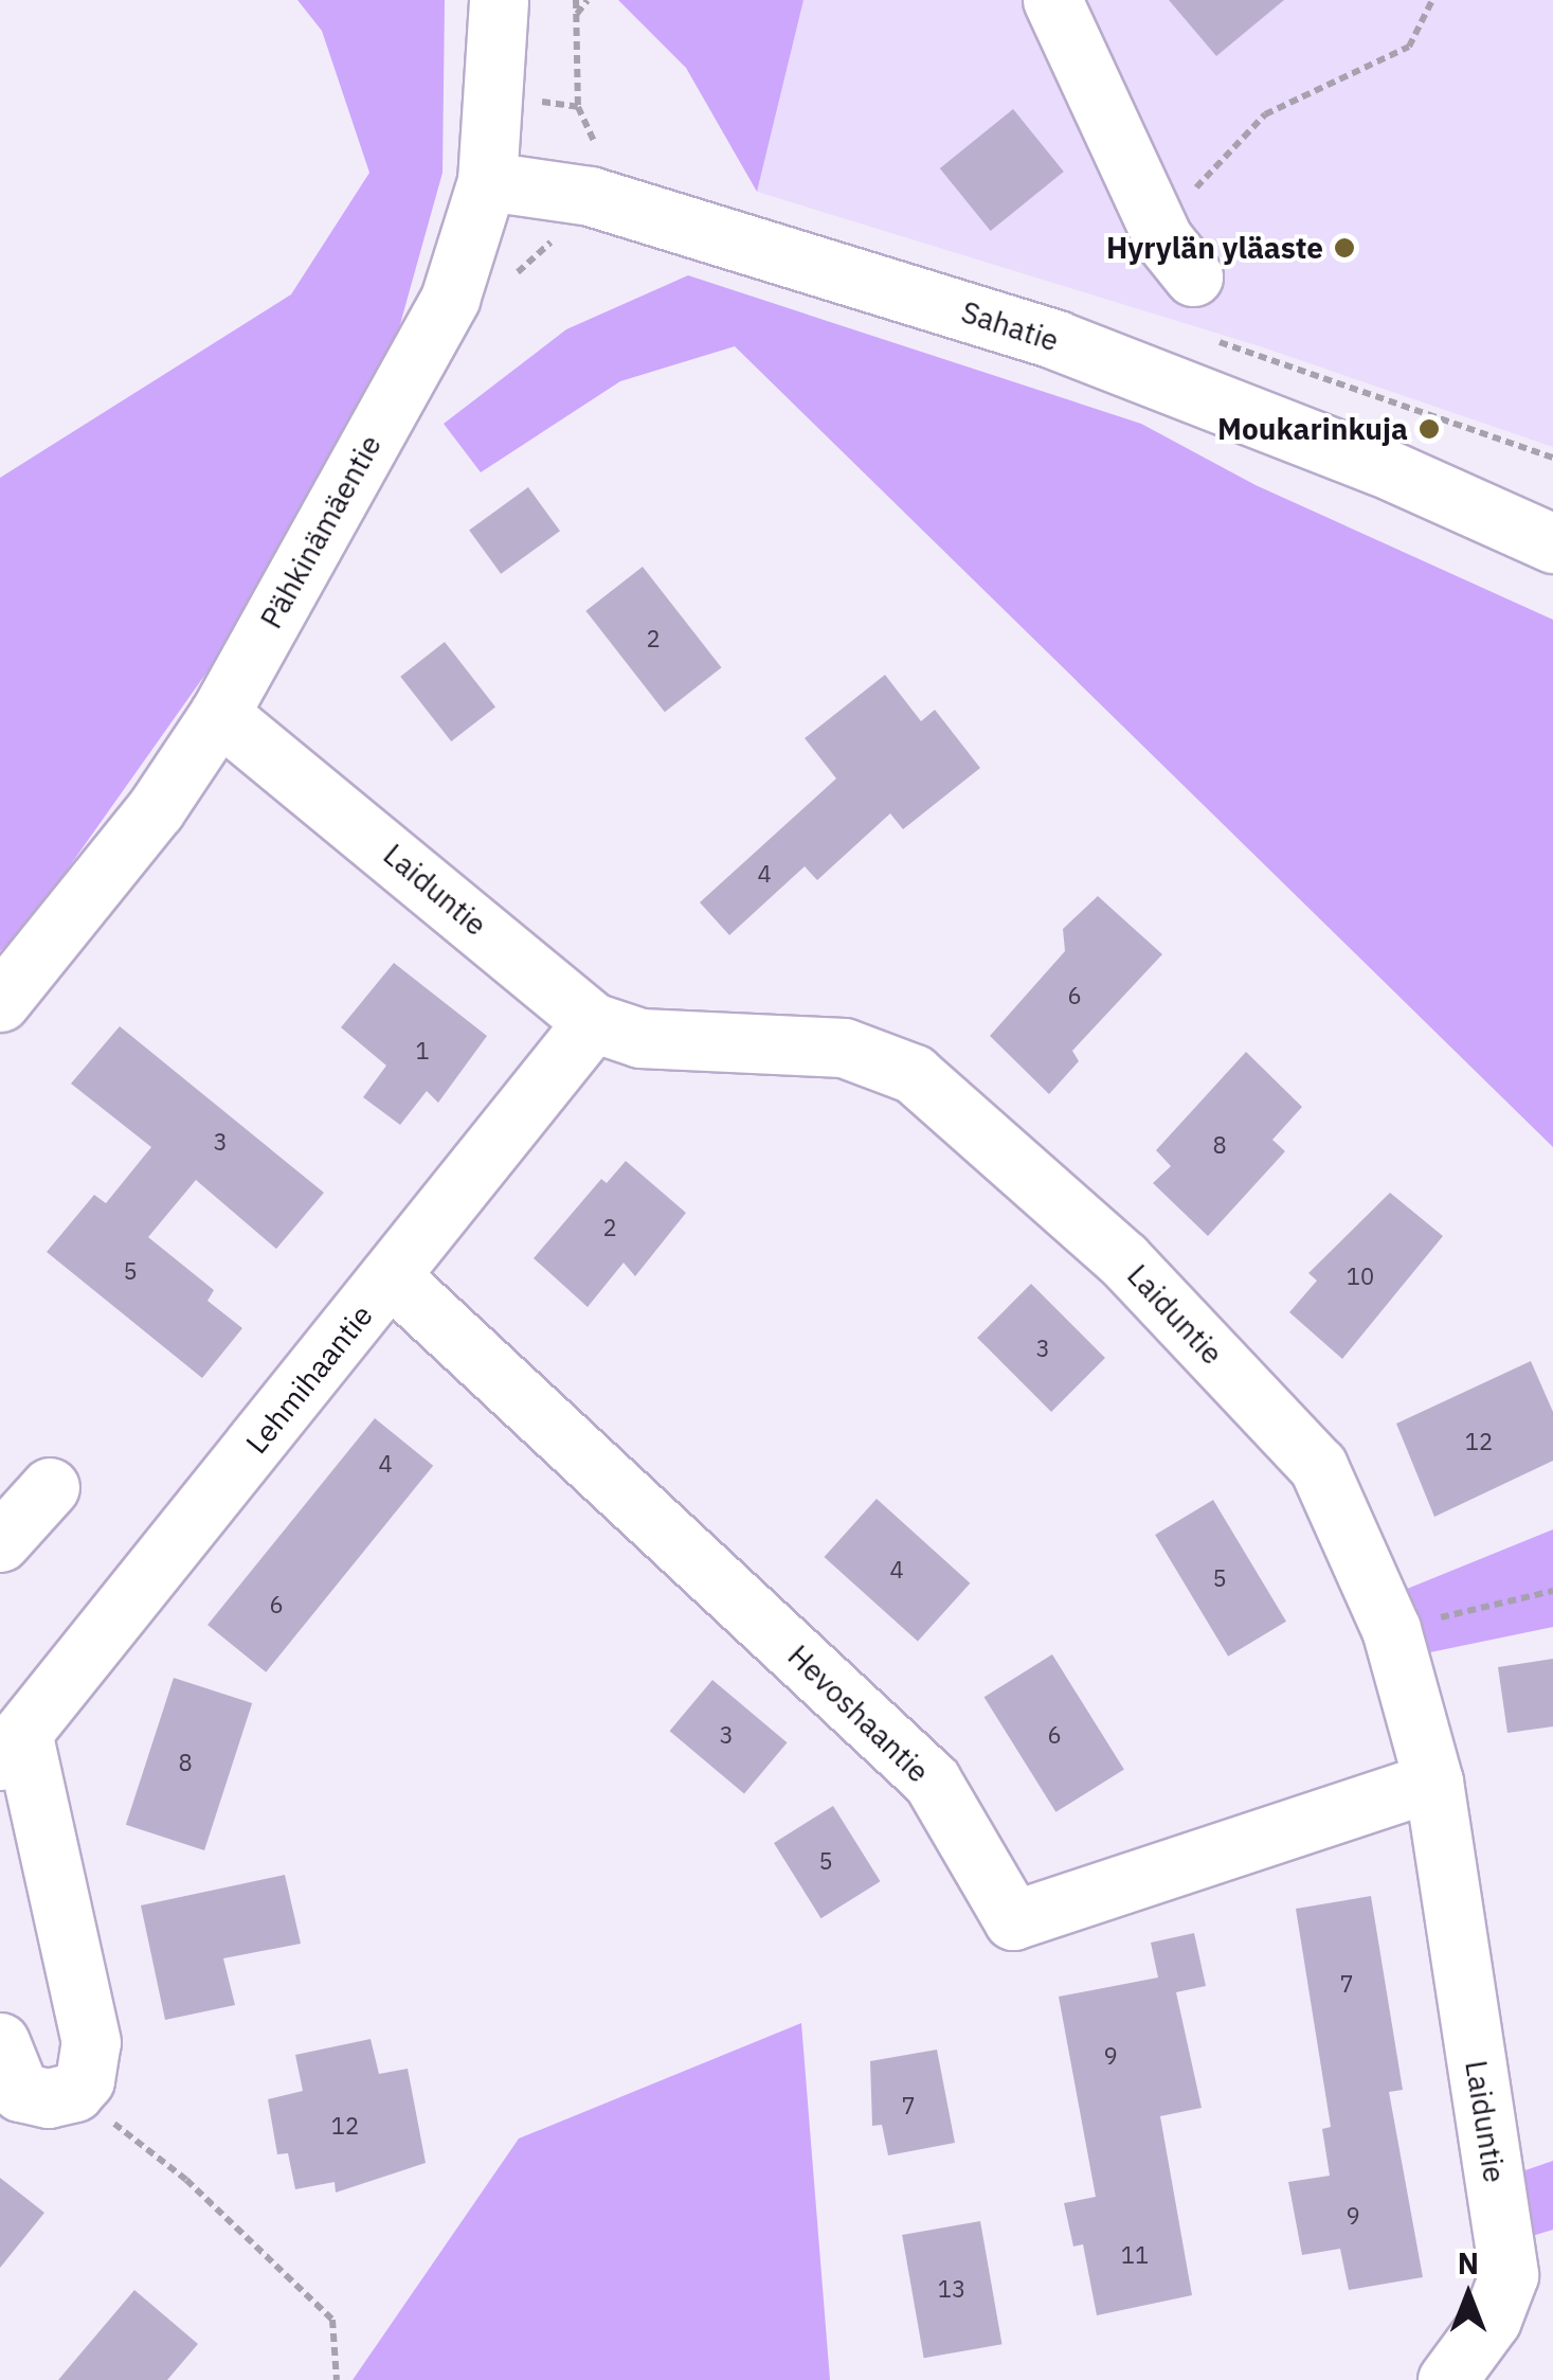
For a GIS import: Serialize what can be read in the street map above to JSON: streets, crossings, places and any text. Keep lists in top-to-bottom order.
{
  "streets": {
    "street": [
      "Sahatie",
      "Pähkinämäentie",
      "Laiduntie",
      "Lehmihaantie",
      "Hevoshaantie"
    ]
  },
  "crossings": [
    ["Sahatie", "Pähkinämäentie"],
    ["Pähkinämäentie", "Laiduntie"],
    ["Laiduntie", "Lehmihaantie"],
    ["Laiduntie", "Hevoshaantie"],
    ["Lehmihaantie", "Hevoshaantie"]
  ],
  "places": ["Hyrylän yläaste", "Moukarinkuja"],
  "house_numbers": [
    "2",
    "4",
    "6",
    "1",
    "3",
    "8",
    "2",
    "5",
    "10",
    "3",
    "12",
    "4",
    "4",
    "5",
    "6",
    "3",
    "6",
    "8",
    "5",
    "7",
    "9",
    "7",
    "12",
    "9",
    "11",
    "13"
  ],
  "north": "top"
}
